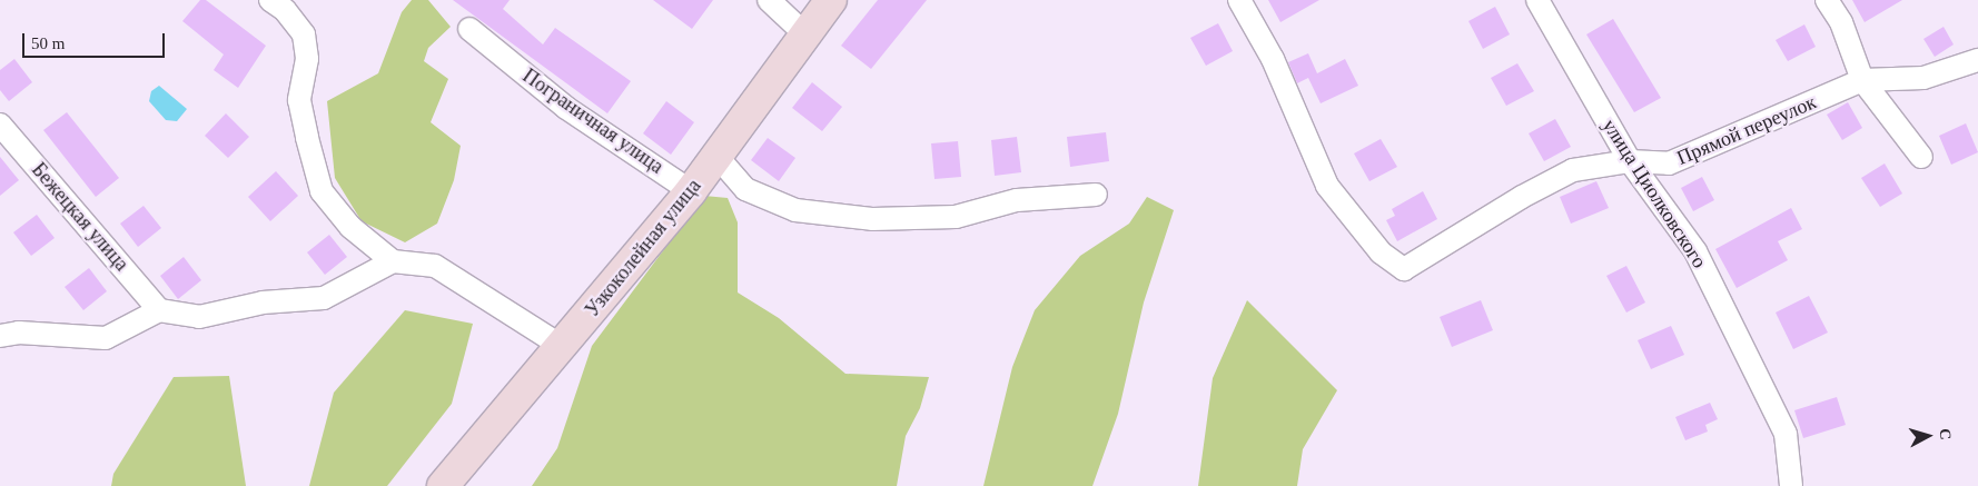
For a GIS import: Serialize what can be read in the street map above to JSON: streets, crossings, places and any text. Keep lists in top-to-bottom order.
{
  "streets": {
    "street": [
      "Пограничная улица",
      "Прямой переулок",
      "улица Циолковского",
      "Бежецкая улица",
      "Узкоколейная улица"
    ]
  },
  "crossings": [
    ["Пограничная улица", "Узкоколейная улица"],
    ["Прямой переулок", "улица Циолковского"]
  ],
  "scale_bar": "50 m",
  "north": "right"
}
